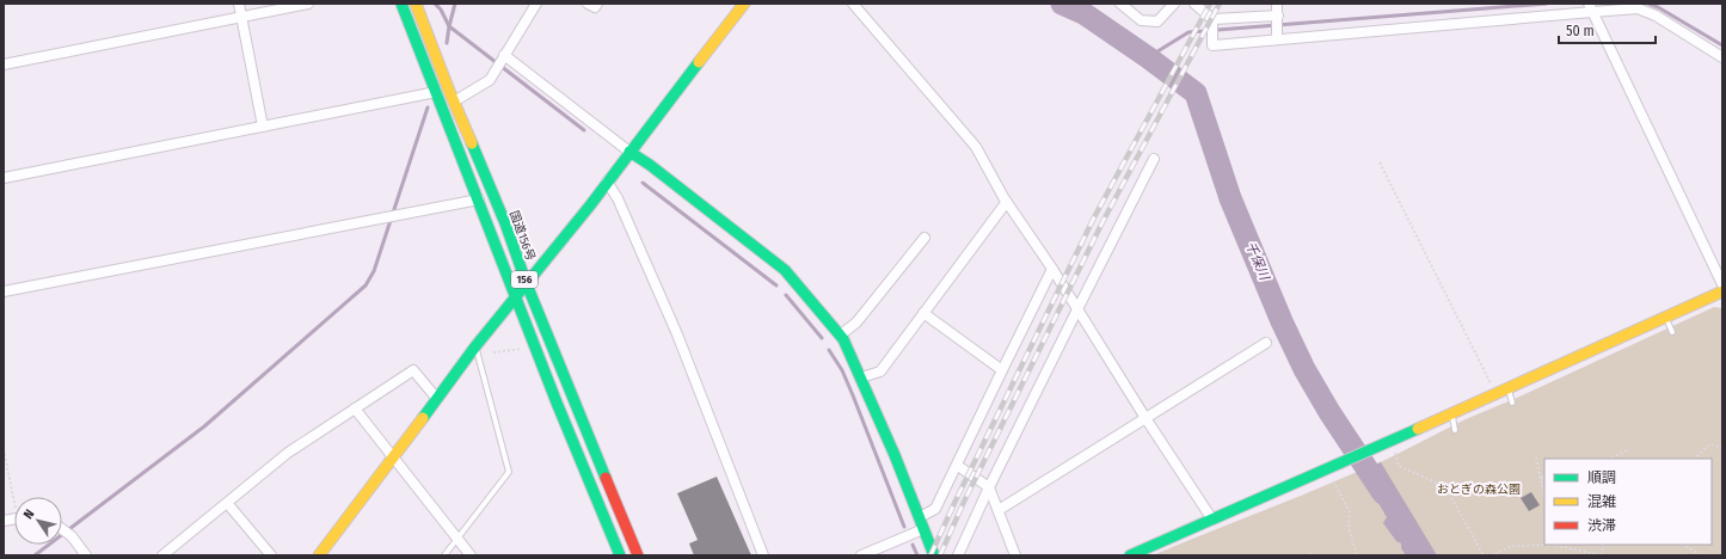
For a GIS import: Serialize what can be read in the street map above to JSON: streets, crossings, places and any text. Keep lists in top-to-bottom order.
{
  "streets": {
    "main road": ["国道156号", "156"]
  },
  "water": ["千保川"],
  "parks": ["おとぎの森公園"],
  "legend": ["順調", "混雑", "渋滞"],
  "scale_bar": "50 m",
  "north": "top left"
}
